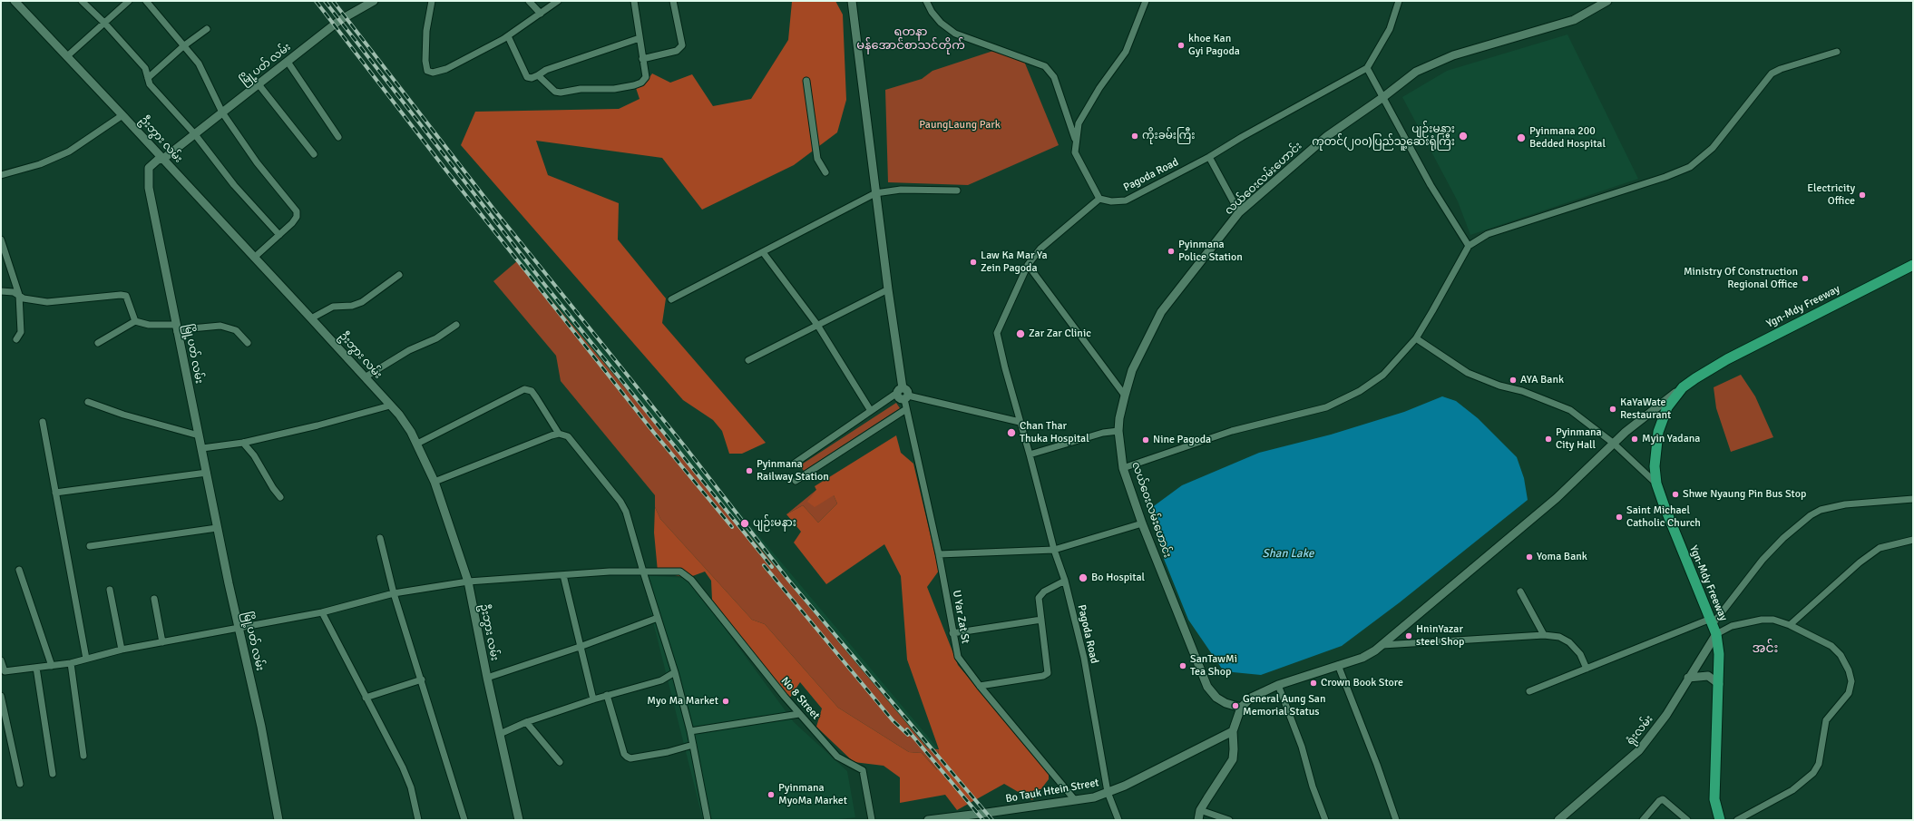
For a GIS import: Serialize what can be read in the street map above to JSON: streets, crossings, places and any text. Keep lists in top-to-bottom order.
{
  "streets": {
    "main road": ["Ygn-Mdy Freeway"],
    "street": [
      "မြို့ပတ် လမ်း",
      "ဦးဘွား လမ်း",
      "Pagoda Road",
      "လယ်ဝေးလမ်းဟောင်း",
      "U Yar Zat St",
      "No 8 Street",
      "ရုံးလမ်း",
      "Bo Tauk Htein Street"
    ]
  },
  "crossings": [
    ["မြို့ပတ် လမ်း", "ဦးဘွား လမ်း"],
    ["မြို့ပတ် လမ်း", "No 8 Street"],
    ["ဦးဘွား လမ်း", "No 8 Street"],
    ["Pagoda Road", "Bo Tauk Htein Street"],
    ["Ygn-Mdy Freeway", "ရုံးလမ်း"],
    ["U Yar Zat St", "Bo Tauk Htein Street"]
  ],
  "districts": ["ရတနာ မန်အောင်စာသင်တိုက်", "အင်း"],
  "water": ["Shan Lake"],
  "parks": ["PaungLaung Park"],
  "places": [
    "khoe Kan Gyi Pagoda",
    "ကိုးခမ်းကြီး",
    "ပျဉ်းမနား ကုတင်(၂၀၀)ပြည်သူ့ဆေးရုံကြီး",
    "Pyinmana 200 Bedded Hospital",
    "Electricity Office",
    "Pyinmana Police Station",
    "Law Ka Mar Ya Zein Pagoda",
    "Ministry Of Construction Regional Office",
    "Zar Zar Clinic",
    "AYA Bank",
    "KaYaWate Restaurant",
    "Chan Thar Thuka Hospital",
    "Pyinmana City Hall",
    "Myin Yadana",
    "Nine Pagoda",
    "Pyinmana Railway Station",
    "Shwe Nyaung Pin Bus Stop",
    "Saint Michael Catholic Church",
    "ပျဉ်းမနား",
    "Yoma Bank",
    "Bo Hospital",
    "HninYazar steel Shop",
    "SanTawMi Tea Shop",
    "Crown Book Store",
    "Myo Ma Market",
    "General Aung San Memorial Status",
    "Pyinmana MyoMa Market"
  ]
}
